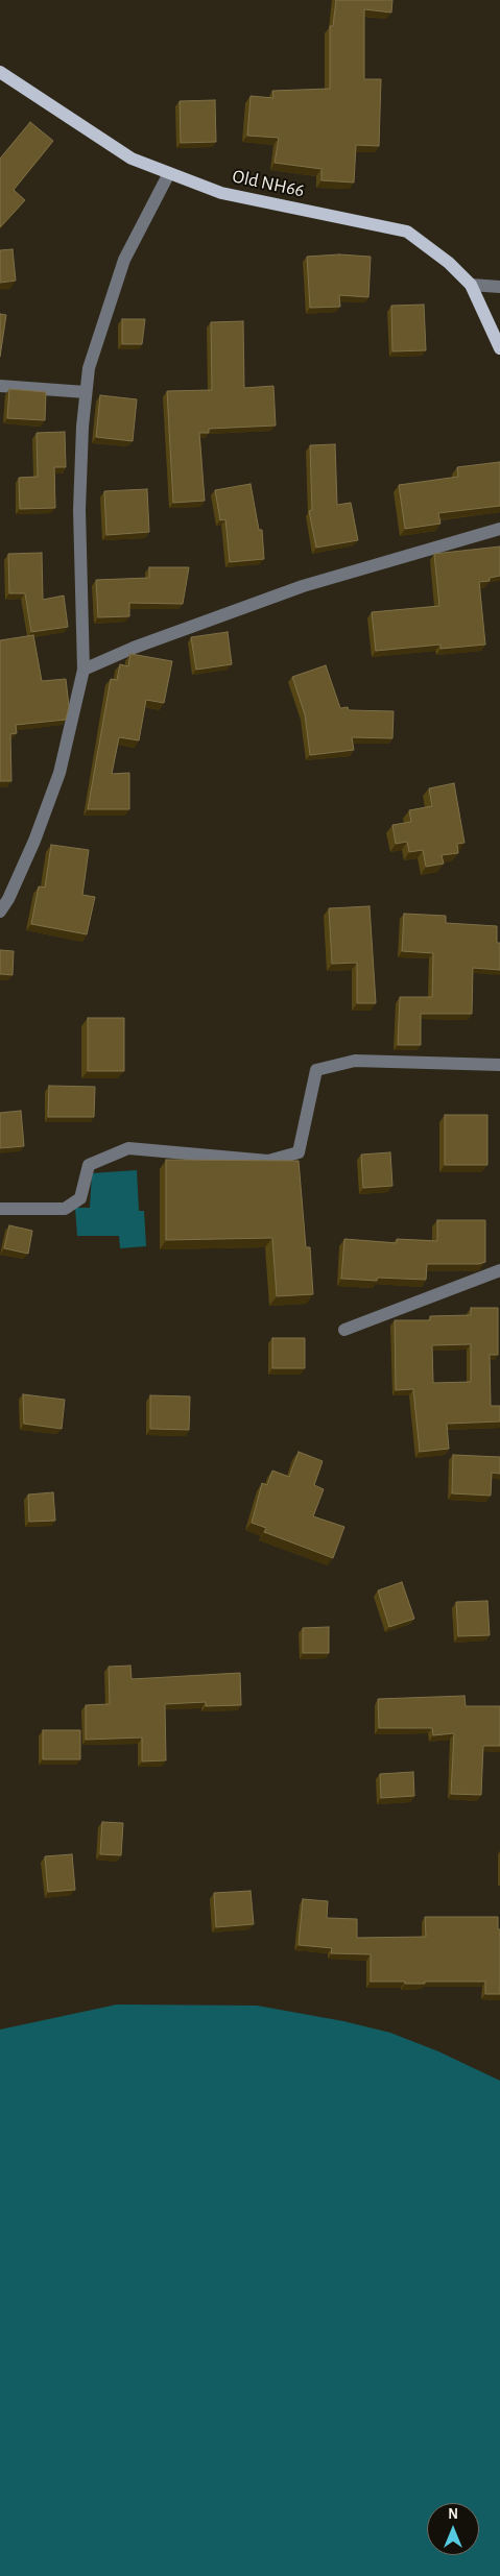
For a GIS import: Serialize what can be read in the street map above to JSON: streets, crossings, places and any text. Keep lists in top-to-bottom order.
{
  "streets": {
    "main road": ["Old NH66"]
  },
  "north": "top"
}
